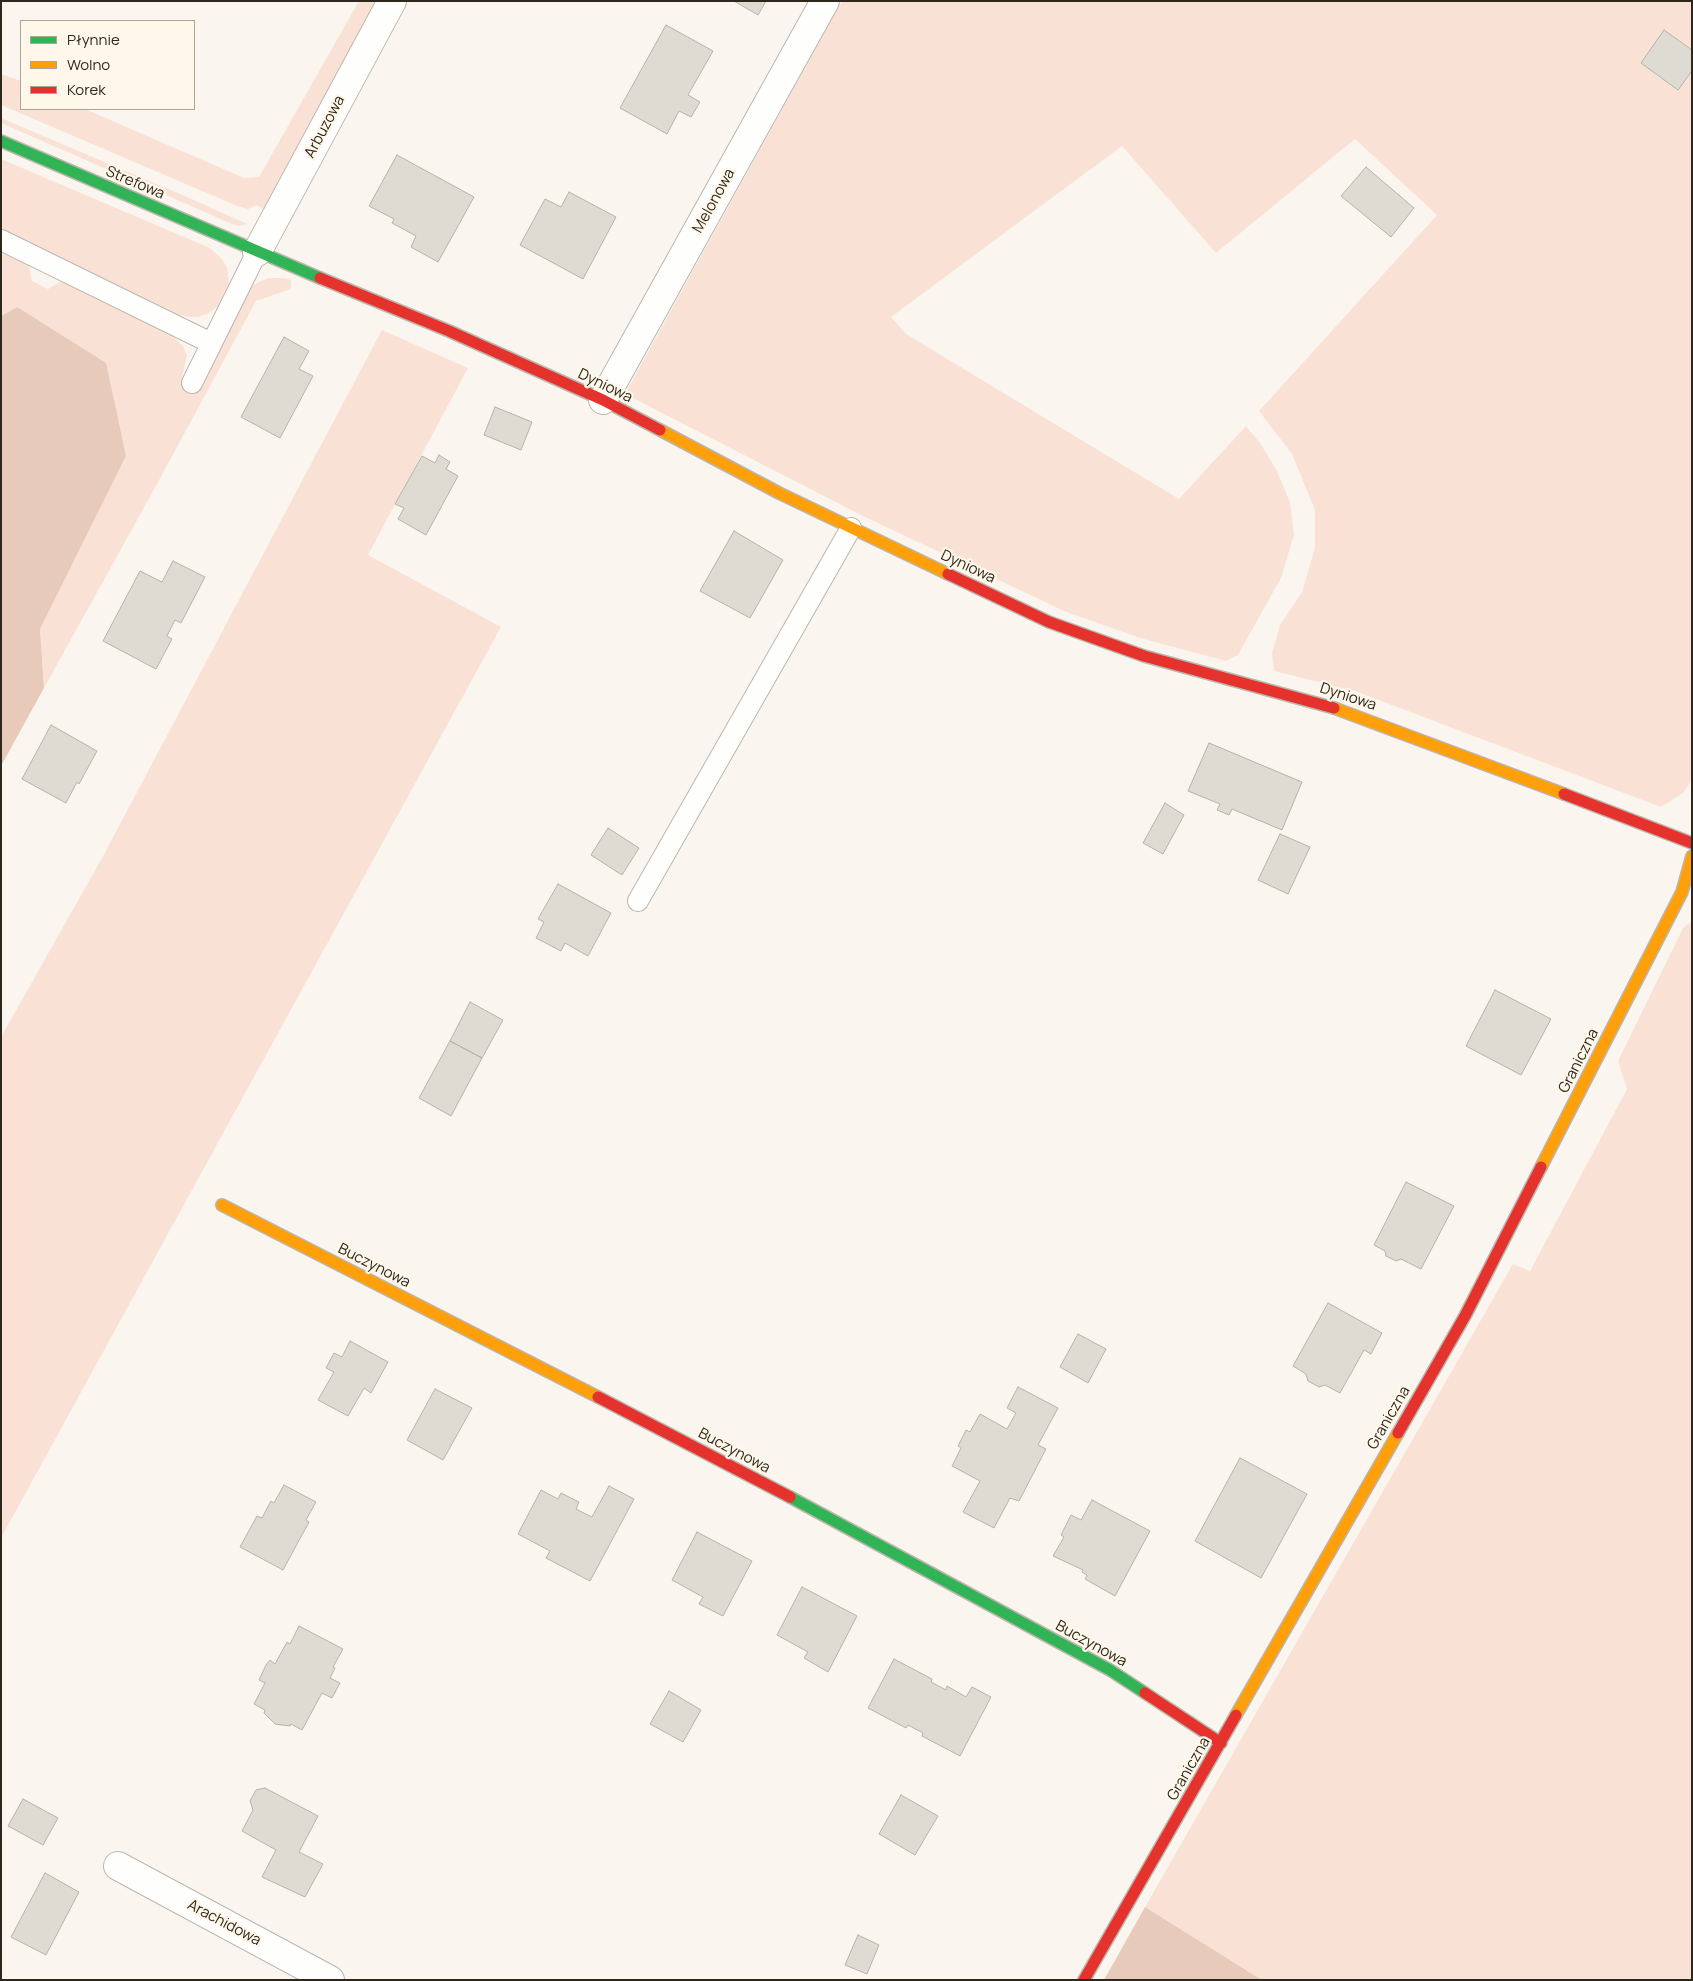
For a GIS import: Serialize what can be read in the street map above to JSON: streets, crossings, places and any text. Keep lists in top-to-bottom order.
{
  "streets": {
    "street": [
      "Arbuzowa",
      "Strefowa",
      "Melonowa",
      "Dyniowa",
      "Graniczna",
      "Buczynowa",
      "Arachidowa"
    ]
  },
  "crossings": [
    ["Arbuzowa", "Strefowa"],
    ["Arbuzowa", "Dyniowa"],
    ["Strefowa", "Dyniowa"],
    ["Melonowa", "Dyniowa"],
    ["Graniczna", "Buczynowa"]
  ],
  "legend": ["Płynnie", "Wolno", "Korek"]
}
